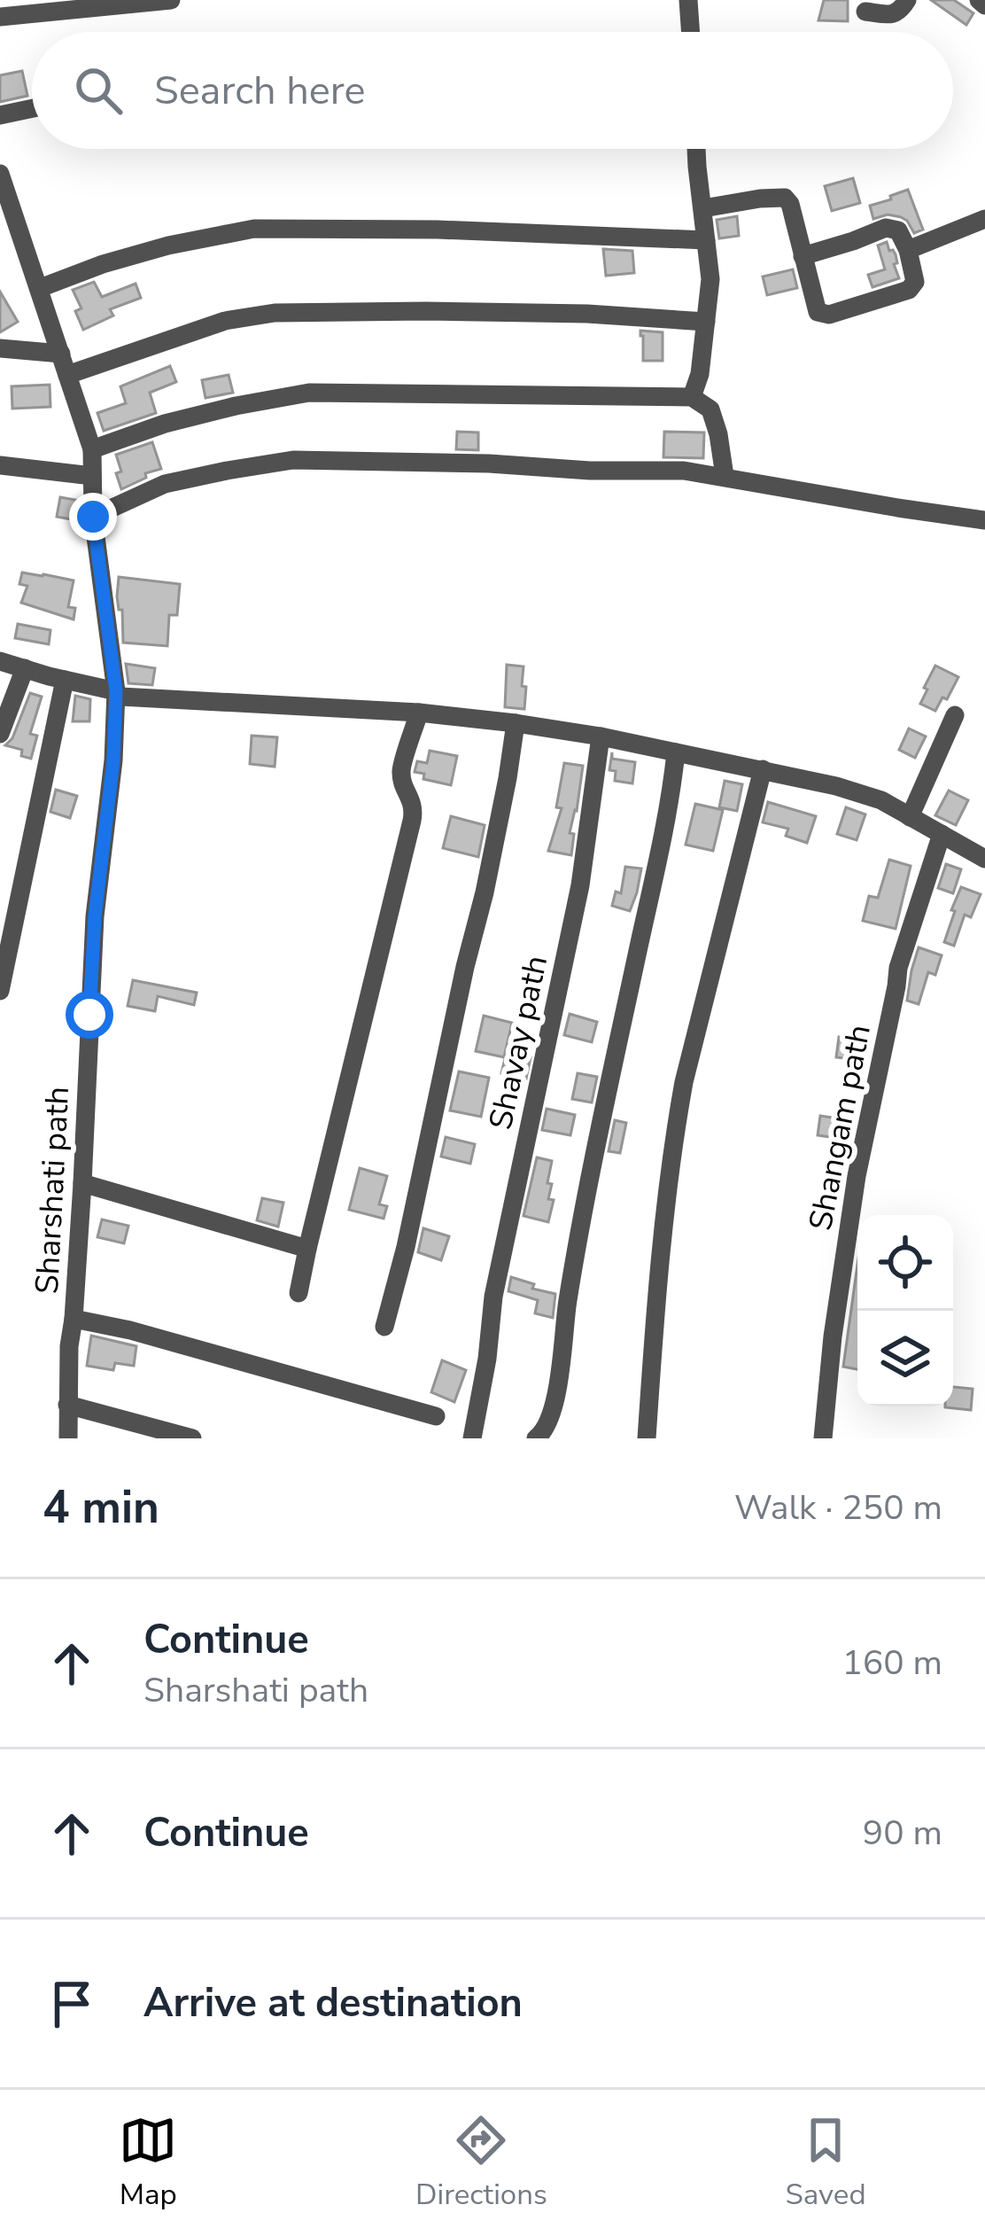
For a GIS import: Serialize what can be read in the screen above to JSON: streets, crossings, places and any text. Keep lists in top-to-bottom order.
{
  "streets": {
    "street": ["Shavay path", "Shangam path", "Sharshati path"]
  },
  "page": {
    "search": "Search here",
    "heading": ["4 min", "Walk · 250 m"],
    "list": [
      ["Continue", "Sharshati path", "160 m"],
      ["Continue", "90 m"],
      "Arrive at destination"
    ],
    "nav": ["Map", "Directions", "Saved"]
  }
}
